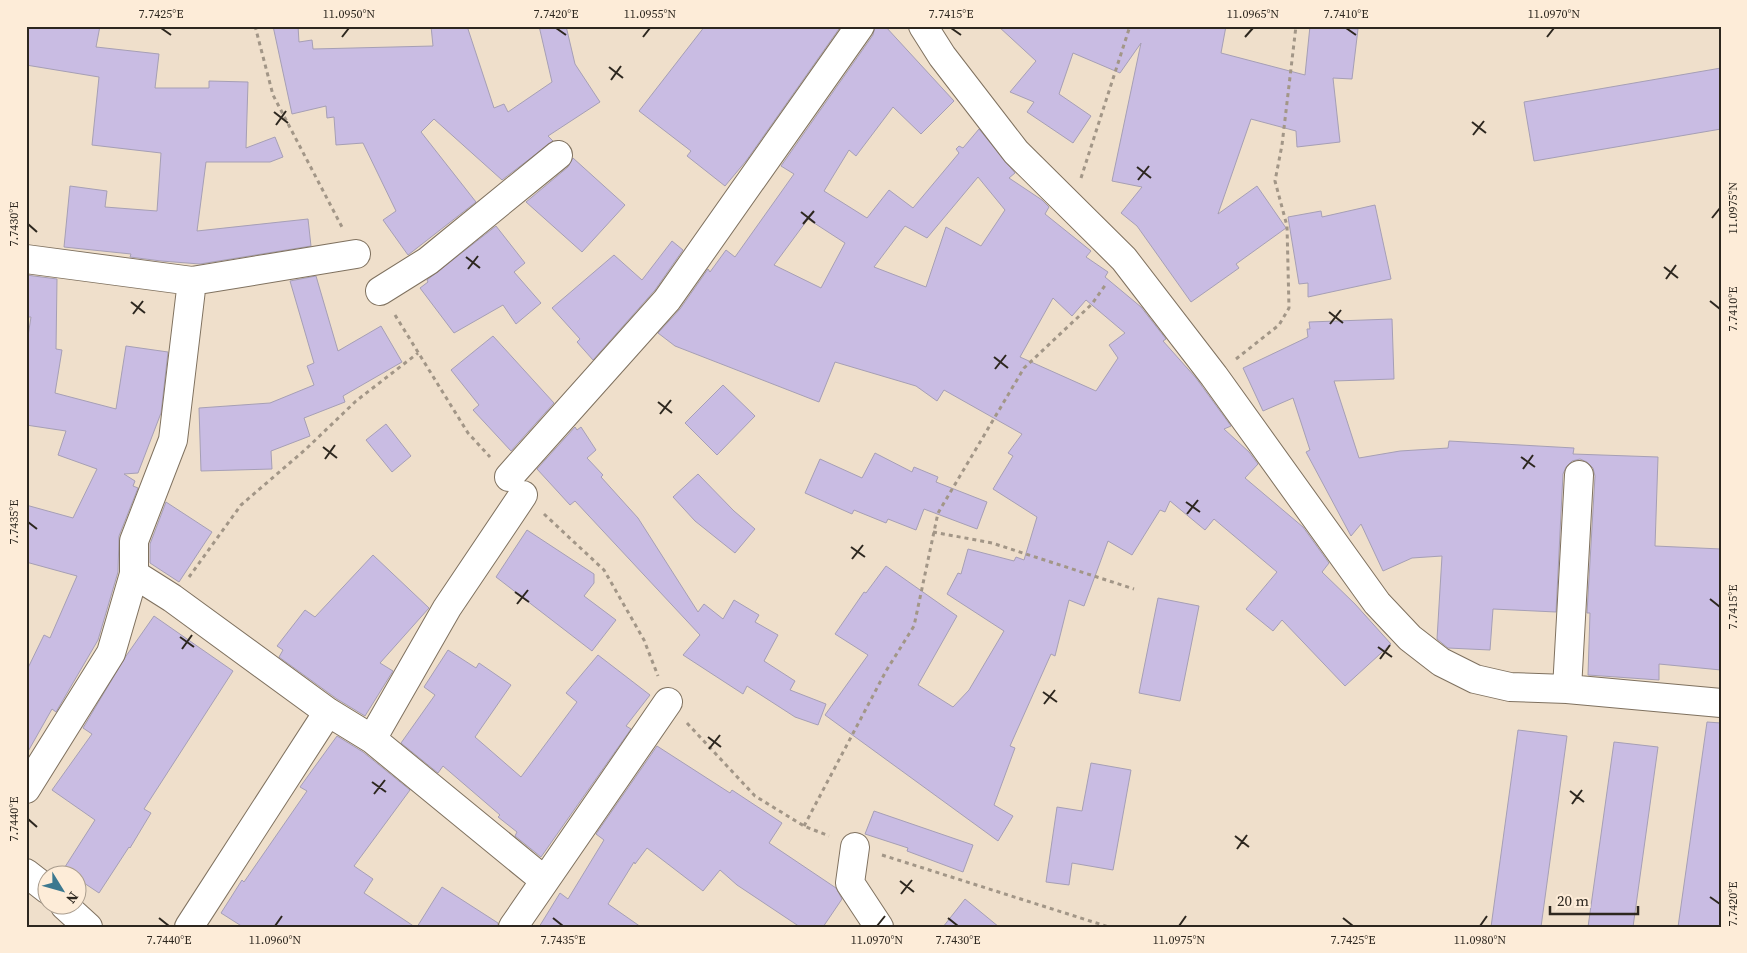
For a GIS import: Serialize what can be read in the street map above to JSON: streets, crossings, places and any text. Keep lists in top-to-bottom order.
{
  "scale_bar": "20 m",
  "north": "bottom right",
  "coordinates": [
    "7.7425°E",
    "11.0950°N",
    "7.7420°E",
    "11.0955°N",
    "7.7415°E",
    "11.0965°N",
    "7.7410°E",
    "11.0970°N",
    "11.0975°N",
    "7.7430°E",
    "7.7435°E",
    "7.7440°E",
    "11.0960°N",
    "11.0980°N"
  ]
}
